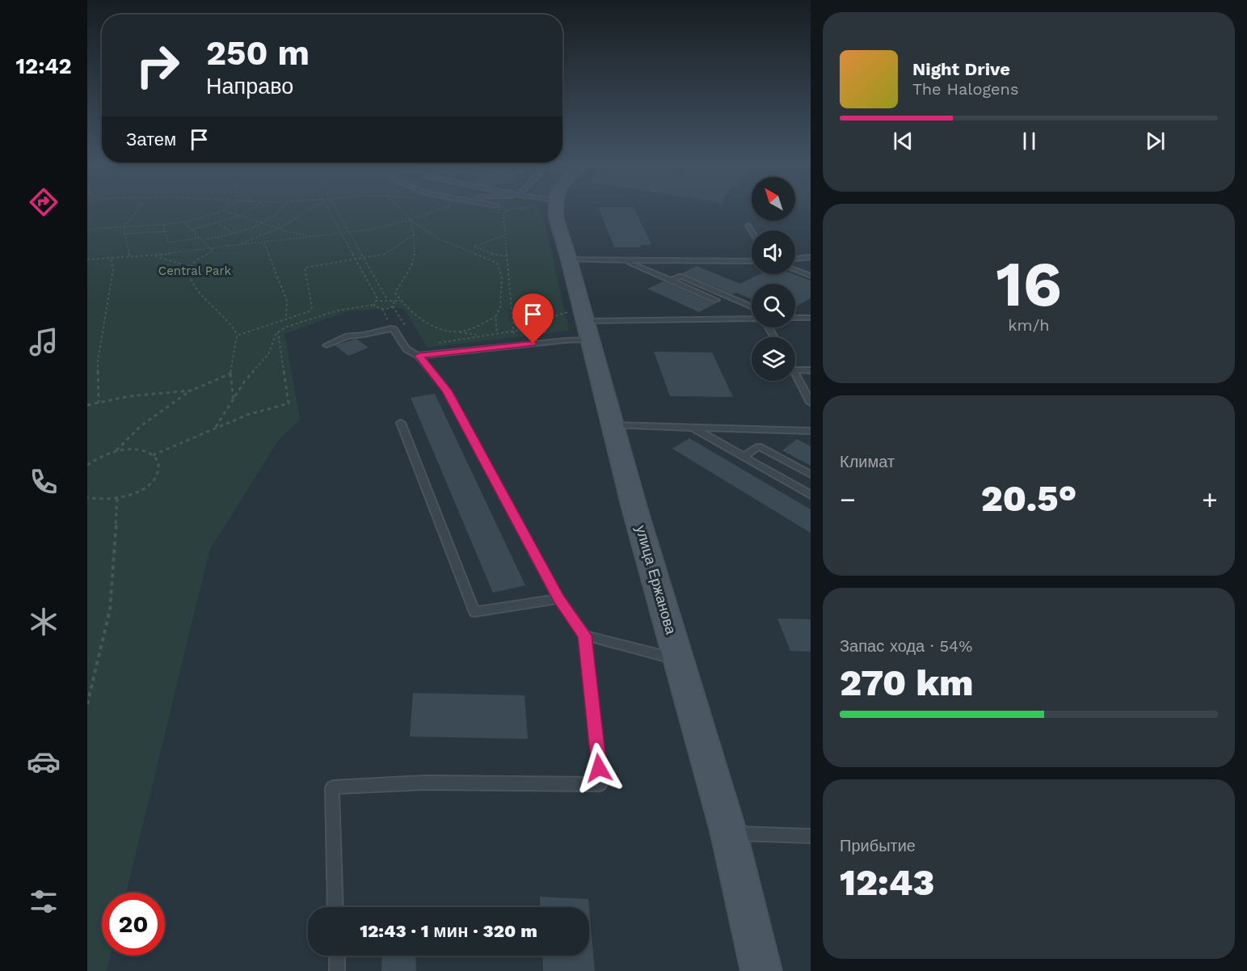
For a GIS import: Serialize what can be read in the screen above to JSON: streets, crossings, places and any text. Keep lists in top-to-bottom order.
{
  "streets": {
    "street": ["улица Ержанова"]
  },
  "parks": ["Central Park"],
  "north": "top left",
  "page": {
    "tabs": "12:42",
    "turn": ["250 m", "Направо"],
    "song": ["Night Drive", "The Halogens"],
    "then": "Затем",
    "tile": [
      ["16", "km/h"],
      "Климат",
      ["Запас хода · 54%", "270 km"],
      ["Прибытие", "12:43"]
    ],
    "heat": ["−", "20.5°", "+"],
    "limit": "20",
    "trip": "12:43 · 1 мин · 320 m"
  }
}
